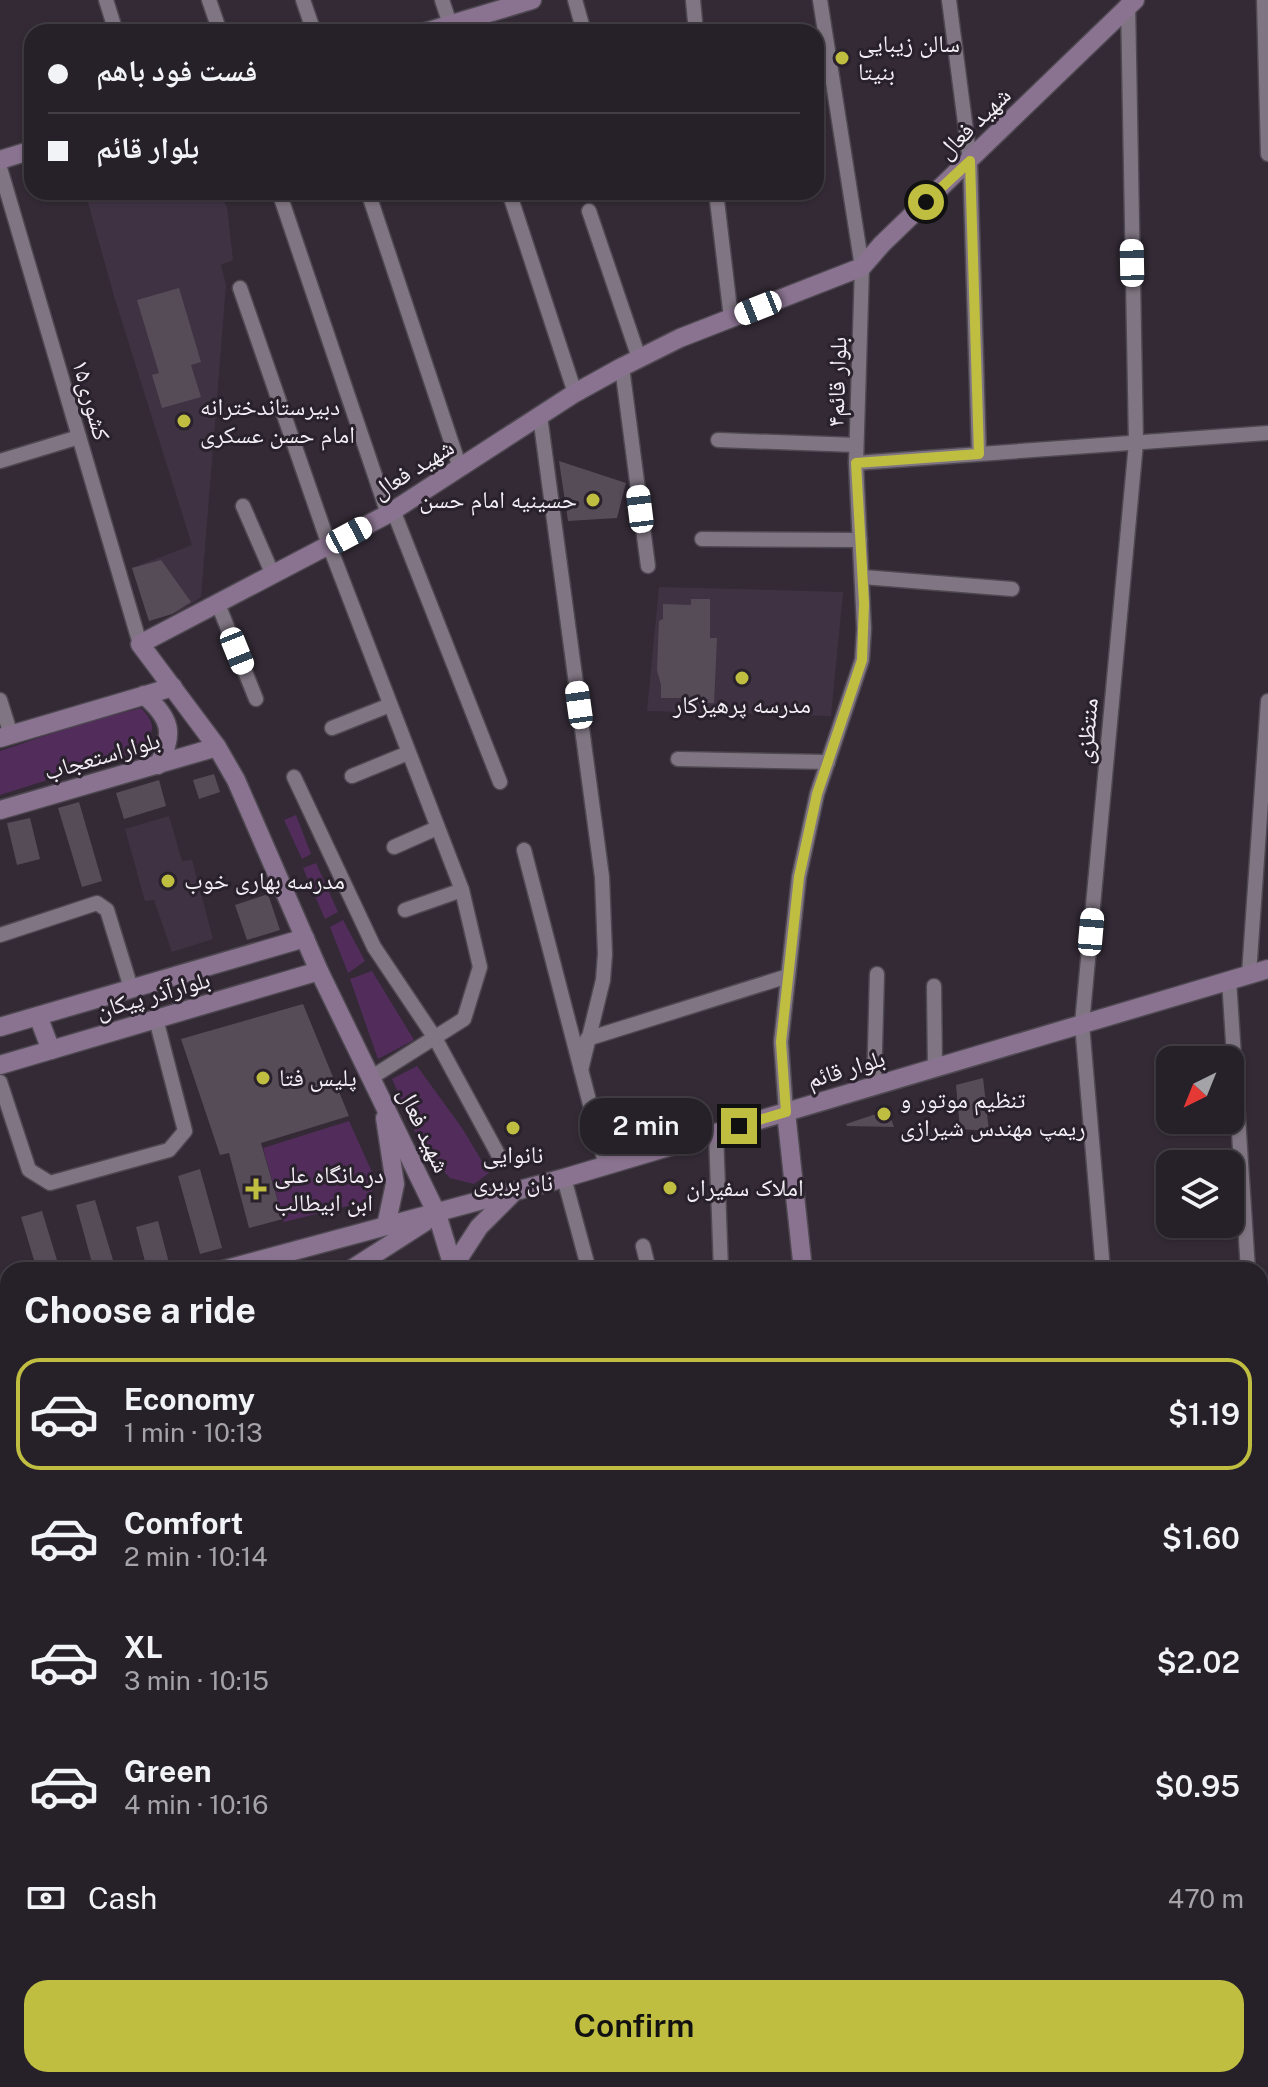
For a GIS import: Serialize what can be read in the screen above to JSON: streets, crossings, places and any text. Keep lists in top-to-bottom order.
{
  "streets": {
    "street": [
      "شهید فعال",
      "بلوار قائم۴",
      "کشوری۱۵",
      "منتظزی",
      "بلواراستعجاب",
      "بلوارآذر پیکان",
      "بلوار قائم"
    ]
  },
  "crossings": [
    ["شهید فعال", "بلوار قائم۴"],
    ["شهید فعال", "کشوری۱۵"],
    ["شهید فعال", "منتظزی"],
    ["شهید فعال", "بلواراستعجاب"],
    ["شهید فعال", "بلوارآذر پیکان"],
    ["شهید فعال", "بلوار قائم"],
    ["بلوار قائم۴", "بلوار قائم"],
    ["منتظزی", "بلوار قائم"]
  ],
  "places": {
    "other": [
      "سالن زیبایی بنیتا",
      "دبیرستاندخترانه امام حسن عسکری",
      "حسینیه امام حسن",
      "مدرسه پرهیزکار",
      "مدرسه بهاری خوب",
      "پلیس فتا",
      "تنظیم موتور و ریمپ مهندس شیرازی",
      "نانوایی نان بربری",
      "املاک سفیران"
    ],
    "health": ["درمانگاه علی ابن ابیطالب"]
  },
  "north": "bottom left",
  "page": {
    "banner": ["فست فود باهم", "بلوار قائم"],
    "bubble": "2 min",
    "heading": "Choose a ride",
    "list": [
      {
        "name": "Economy",
        "note": "1 min · 10:13",
        "value": "$1.19"
      },
      {
        "name": "Comfort",
        "note": "2 min · 10:14",
        "value": "$1.60"
      },
      {
        "name": "XL",
        "note": "3 min · 10:15",
        "value": "$2.02"
      },
      {
        "name": "Green",
        "note": "4 min · 10:16",
        "value": "$0.95"
      }
    ],
    "pay": ["Cash", "470 m"],
    "buttons": "Confirm"
  }
}
